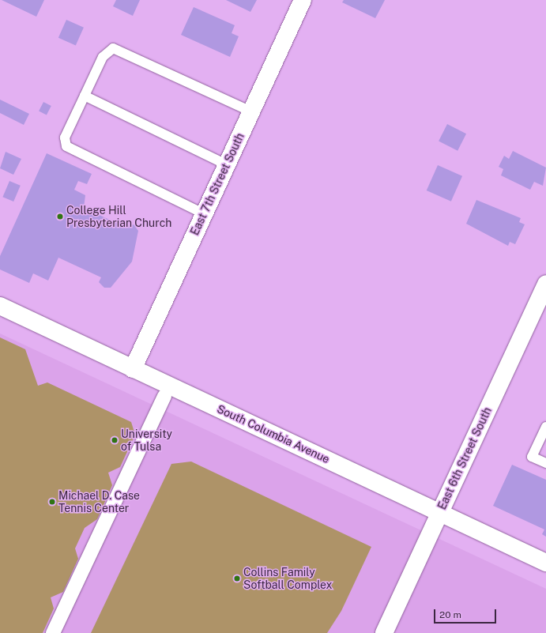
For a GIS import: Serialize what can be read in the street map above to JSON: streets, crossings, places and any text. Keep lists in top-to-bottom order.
{
  "streets": {
    "street": ["East 7th Street South", "South Columbia Avenue", "East 6th Street South"]
  },
  "crossings": [
    ["East 7th Street South", "South Columbia Avenue"],
    ["South Columbia Avenue", "East 6th Street South"]
  ],
  "places": [
    "College Hill Presbyterian Church",
    "University of Tulsa",
    "Michael D. Case Tennis Center",
    "Collins Family Softball Complex"
  ],
  "scale_bar": "20 m"
}
